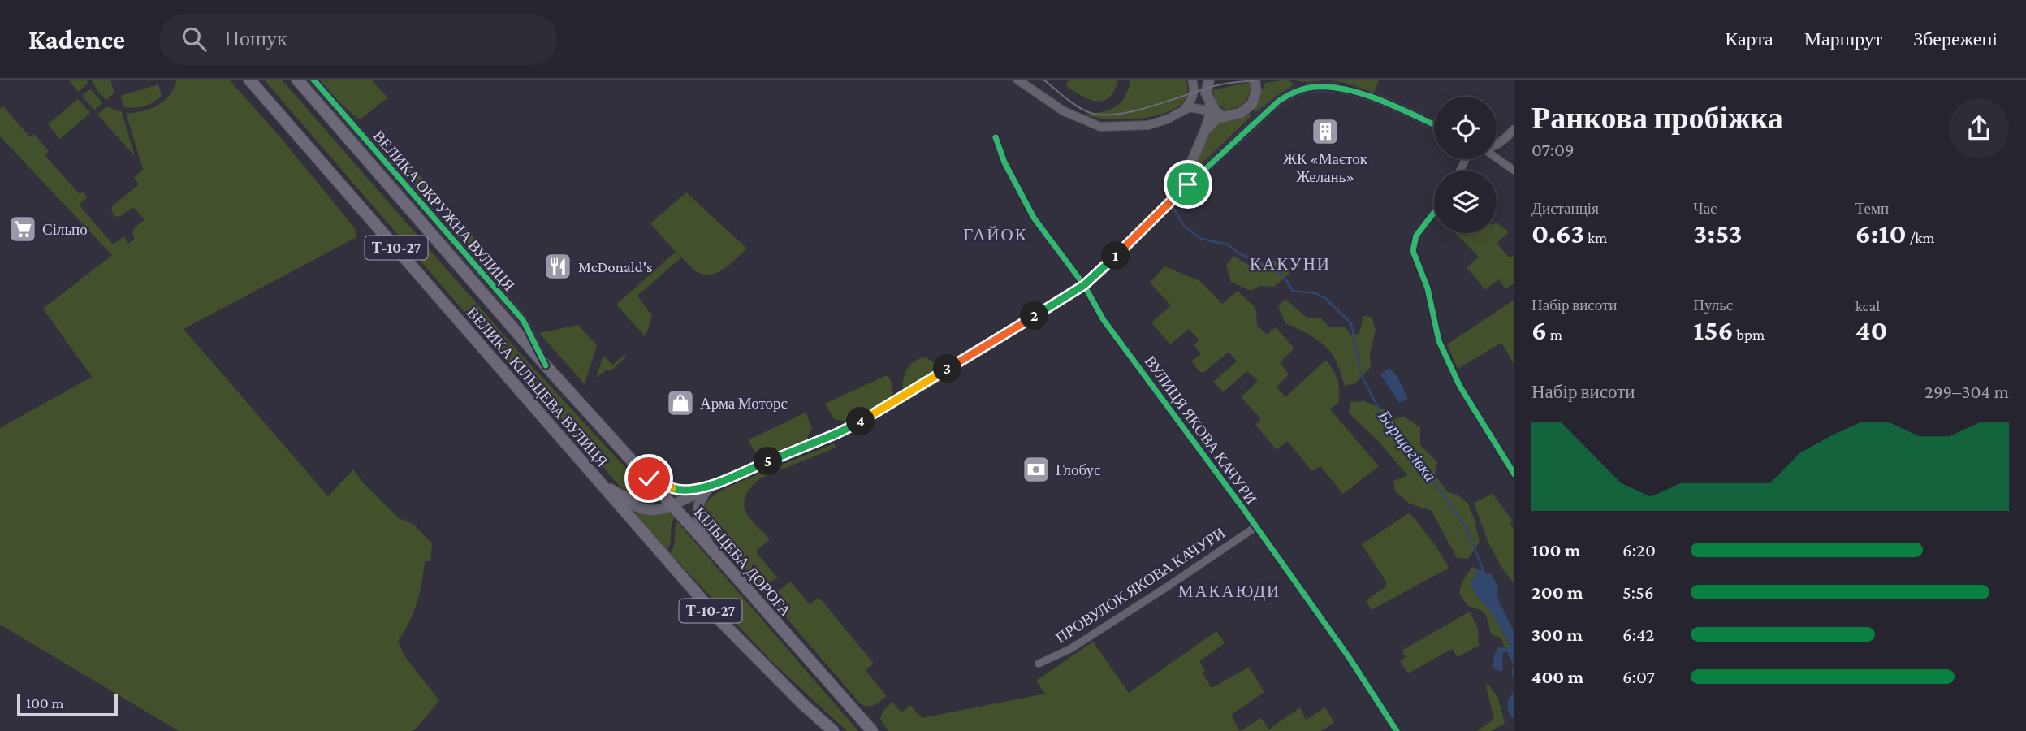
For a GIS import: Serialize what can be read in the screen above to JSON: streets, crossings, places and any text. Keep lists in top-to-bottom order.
{
  "streets": {
    "highway": ["Т-10-27", "ВЕЛИКА КІЛЬЦЕВА ВУЛИЦЯ", "КІЛЬЦЕВА ДОРОГА"],
    "street": ["ВЕЛИКА ОКРУЖНА ВУЛИЦЯ", "ВУЛИЦЯ ЯКОВА КАЧУРИ", "ПРОВУЛОК ЯКОВА КАЧУРИ"]
  },
  "crossings": [
    ["ВЕЛИКА ОКРУЖНА ВУЛИЦЯ", "КІЛЬЦЕВА ДОРОГА"],
    ["ВУЛИЦЯ ЯКОВА КАЧУРИ", "ПРОВУЛОК ЯКОВА КАЧУРИ"]
  ],
  "districts": ["ГАЙОК", "КАКУНИ", "МАКАЮДИ"],
  "water": ["Борщагівка"],
  "places": {
    "building": ["ЖК «Маєток Желань»"],
    "supermarket": ["Сільпо"],
    "restaurant": ["McDonald's"],
    "shop": ["Арма Моторс"],
    "bank": ["Глобус"]
  },
  "scale_bar": "100 m",
  "page": {
    "header": "Kadence",
    "search": "Пошук",
    "nav": ["Карта", "Маршрут", "Збережені"],
    "heading": ["Ранкова пробіжка", "07:09"],
    "stats": [
      ["Дистанція", "0.63 km"],
      ["Час", "3:53"],
      ["Темп", "6:10 /km"],
      ["Набір висоти", "6 m"],
      ["Пульс", "156 bpm"],
      ["kcal", "40"]
    ],
    "pins": [
      "1",
      "2",
      "3",
      "4",
      "5"
    ],
    "chart": ["Набір висоти", "299–304 m"],
    "list": [
      {
        "name": "100 m",
        "note": "6:20"
      },
      {
        "name": "200 m",
        "note": "5:56"
      },
      {
        "name": "300 m",
        "note": "6:42"
      },
      {
        "name": "400 m",
        "note": "6:07"
      }
    ],
    "scale": "100 m"
  }
}
